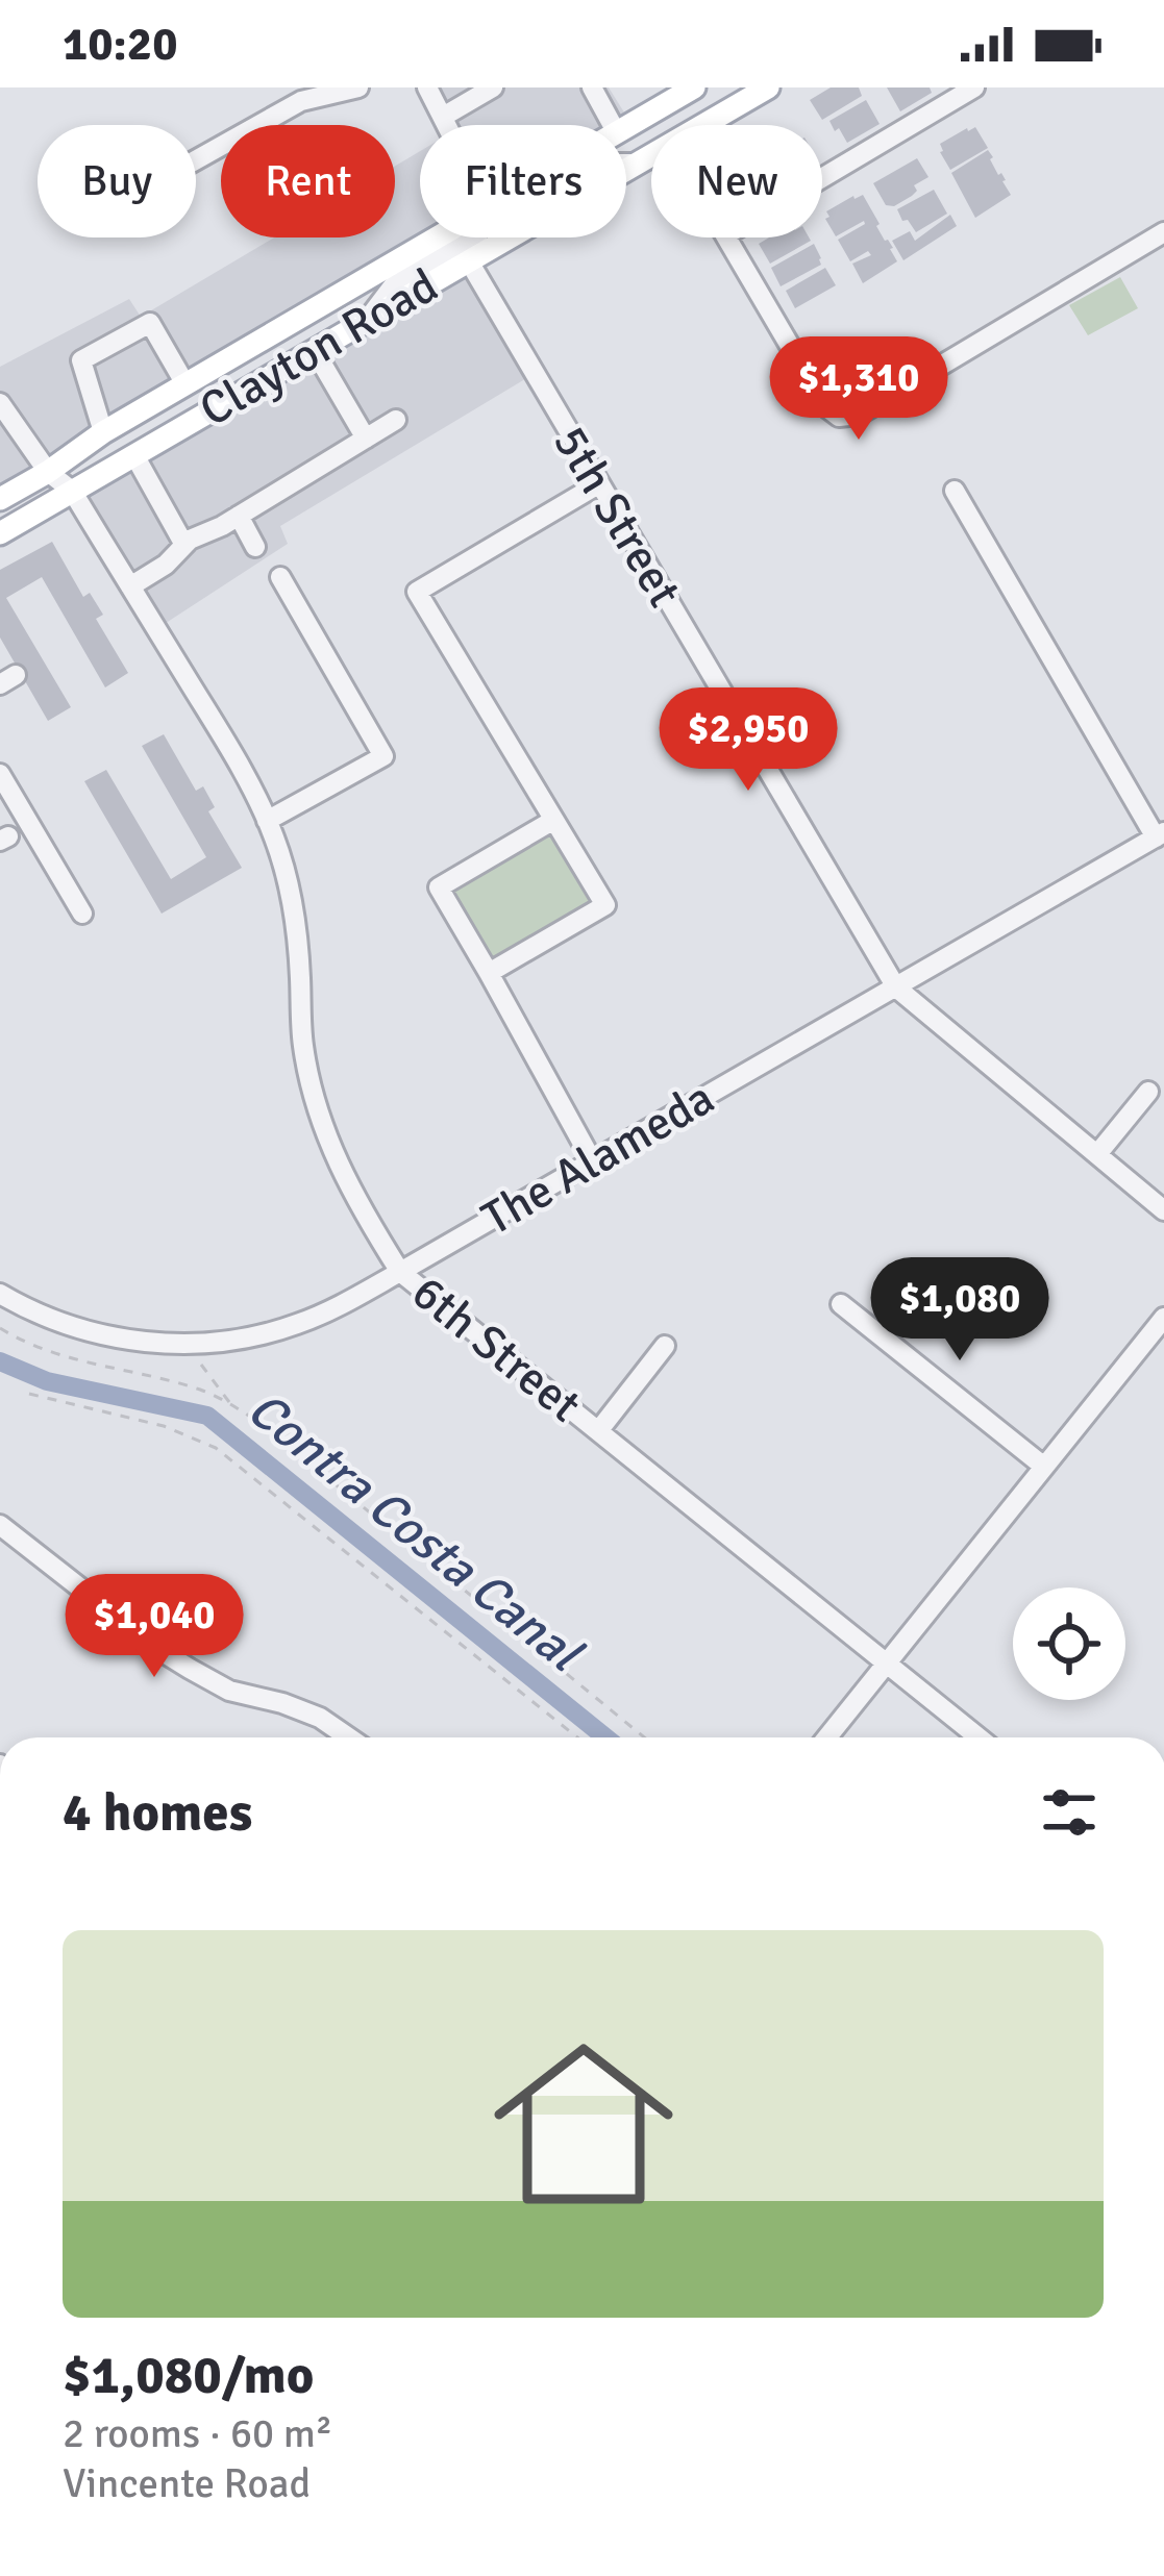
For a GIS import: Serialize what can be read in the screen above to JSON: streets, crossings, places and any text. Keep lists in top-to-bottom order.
{
  "streets": {
    "main road": ["Clayton Road"],
    "street": ["5th Street", "The Alameda", "6th Street"]
  },
  "crossings": [
    ["Clayton Road", "5th Street"],
    ["Clayton Road", "6th Street"],
    ["5th Street", "The Alameda"],
    ["The Alameda", "6th Street"]
  ],
  "water": ["Contra Costa Canal"],
  "page": {
    "status": "10:20",
    "chip": [
      "Buy",
      "Rent",
      "Filters",
      "New"
    ],
    "price": [
      "$1,310",
      "$2,950",
      "$1,080",
      "$1,040"
    ],
    "heading": "4 homes",
    "list": [
      {
        "name": "$1,080/mo",
        "note": "2 rooms · 60 m² · Vincente Road"
      }
    ]
  }
}
